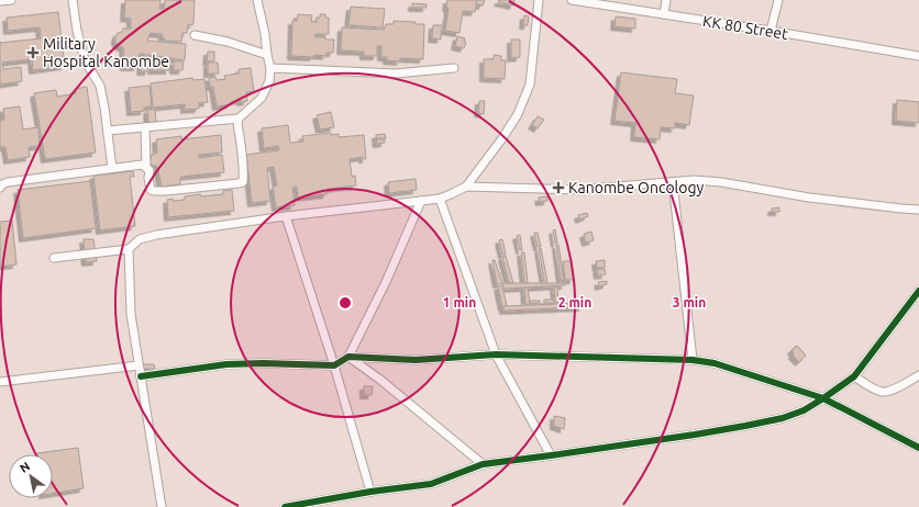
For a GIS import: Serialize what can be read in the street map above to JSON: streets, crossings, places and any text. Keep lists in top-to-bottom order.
{
  "streets": {
    "street": ["KK 80 Street"]
  },
  "places": {
    "health": ["Military Hospital Kanombe", "Kanombe Oncology"]
  },
  "north": "top left",
  "rings": ["1 min", "2 min", "3 min"]
}
